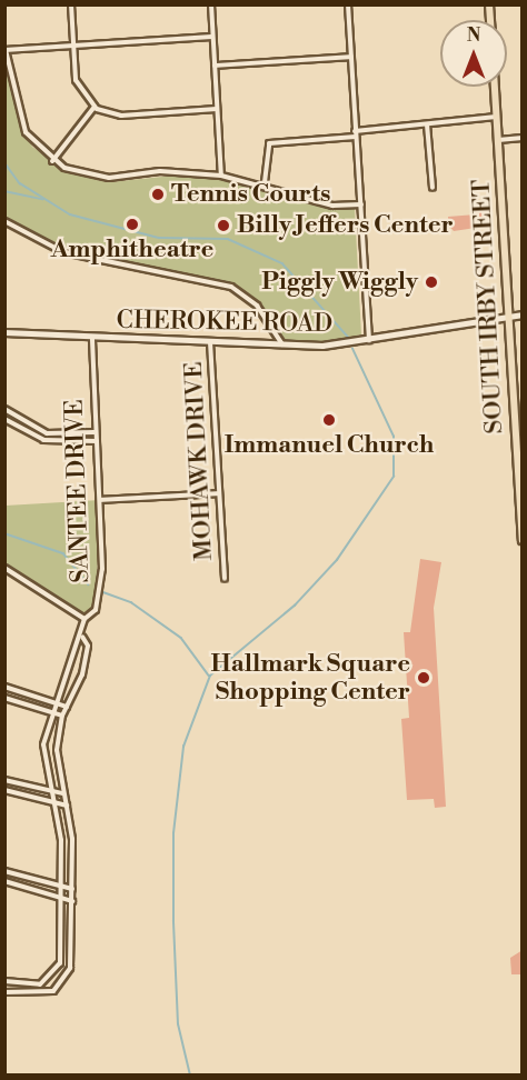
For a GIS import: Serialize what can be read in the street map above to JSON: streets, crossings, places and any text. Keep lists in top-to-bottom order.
{
  "streets": {
    "main road": ["SOUTH IRBY STREET"],
    "street": ["CHEROKEE ROAD", "MOHAWK DRIVE", "SANTEE DRIVE"]
  },
  "crossings": [
    ["SOUTH IRBY STREET", "CHEROKEE ROAD"],
    ["CHEROKEE ROAD", "MOHAWK DRIVE"],
    ["CHEROKEE ROAD", "SANTEE DRIVE"]
  ],
  "places": [
    "Tennis Courts",
    "Amphitheatre",
    "Billy Jeffers Center",
    "Piggly Wiggly",
    "Immanuel Church",
    "Hallmark Square Shopping Center"
  ],
  "north": "top"
}
